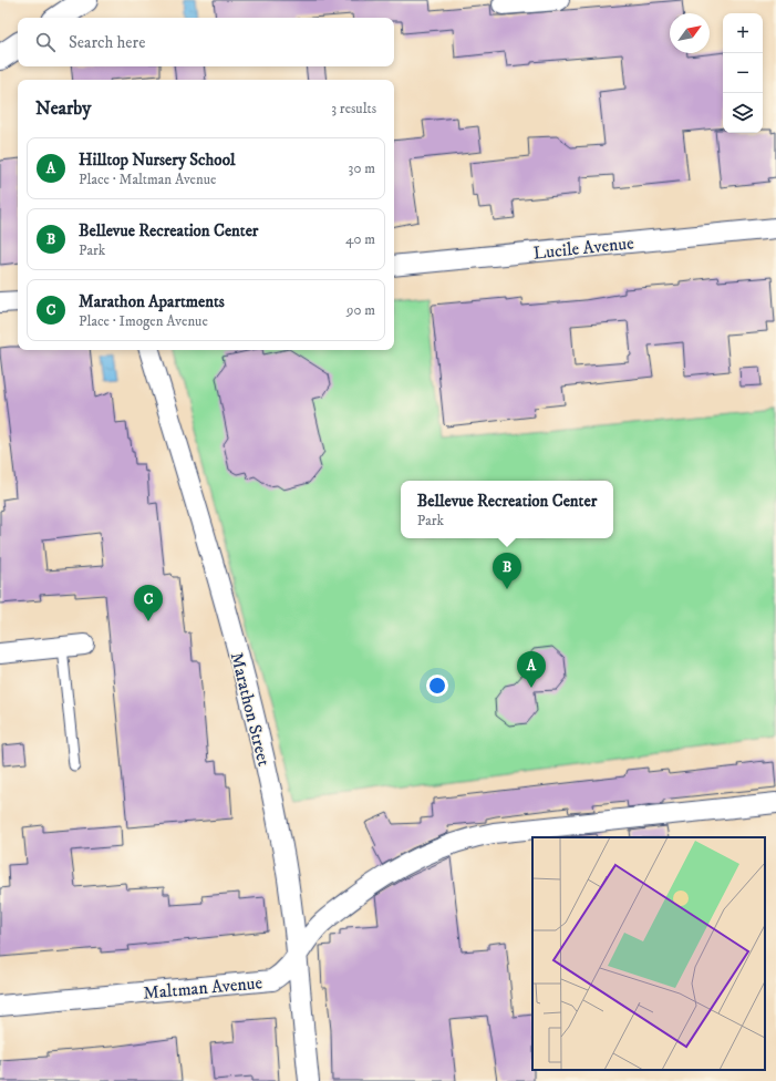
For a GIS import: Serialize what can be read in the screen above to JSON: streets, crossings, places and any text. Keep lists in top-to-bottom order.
{
  "streets": {
    "street": ["Lucile Avenue", "Marathon Street", "Maltman Avenue"]
  },
  "crossings": [
    ["Marathon Street", "Maltman Avenue"]
  ],
  "north": "top right",
  "page": {
    "map_buttons": ["+", "−"],
    "search": "Search here",
    "heading": ["Nearby", "3 results"],
    "list": [
      {
        "mark": "A",
        "name": "Hilltop Nursery School",
        "note": "Place · Maltman Avenue",
        "value": "30 m"
      },
      {
        "mark": "B",
        "name": "Bellevue Recreation Center",
        "note": "Park",
        "value": "40 m"
      },
      {
        "mark": "C",
        "name": "Marathon Apartments",
        "note": "Place · Imogen Avenue",
        "value": "90 m"
      }
    ],
    "popup": ["Bellevue Recreation Center", "Park"],
    "pins": ["B", "C", "A"]
  }
}
